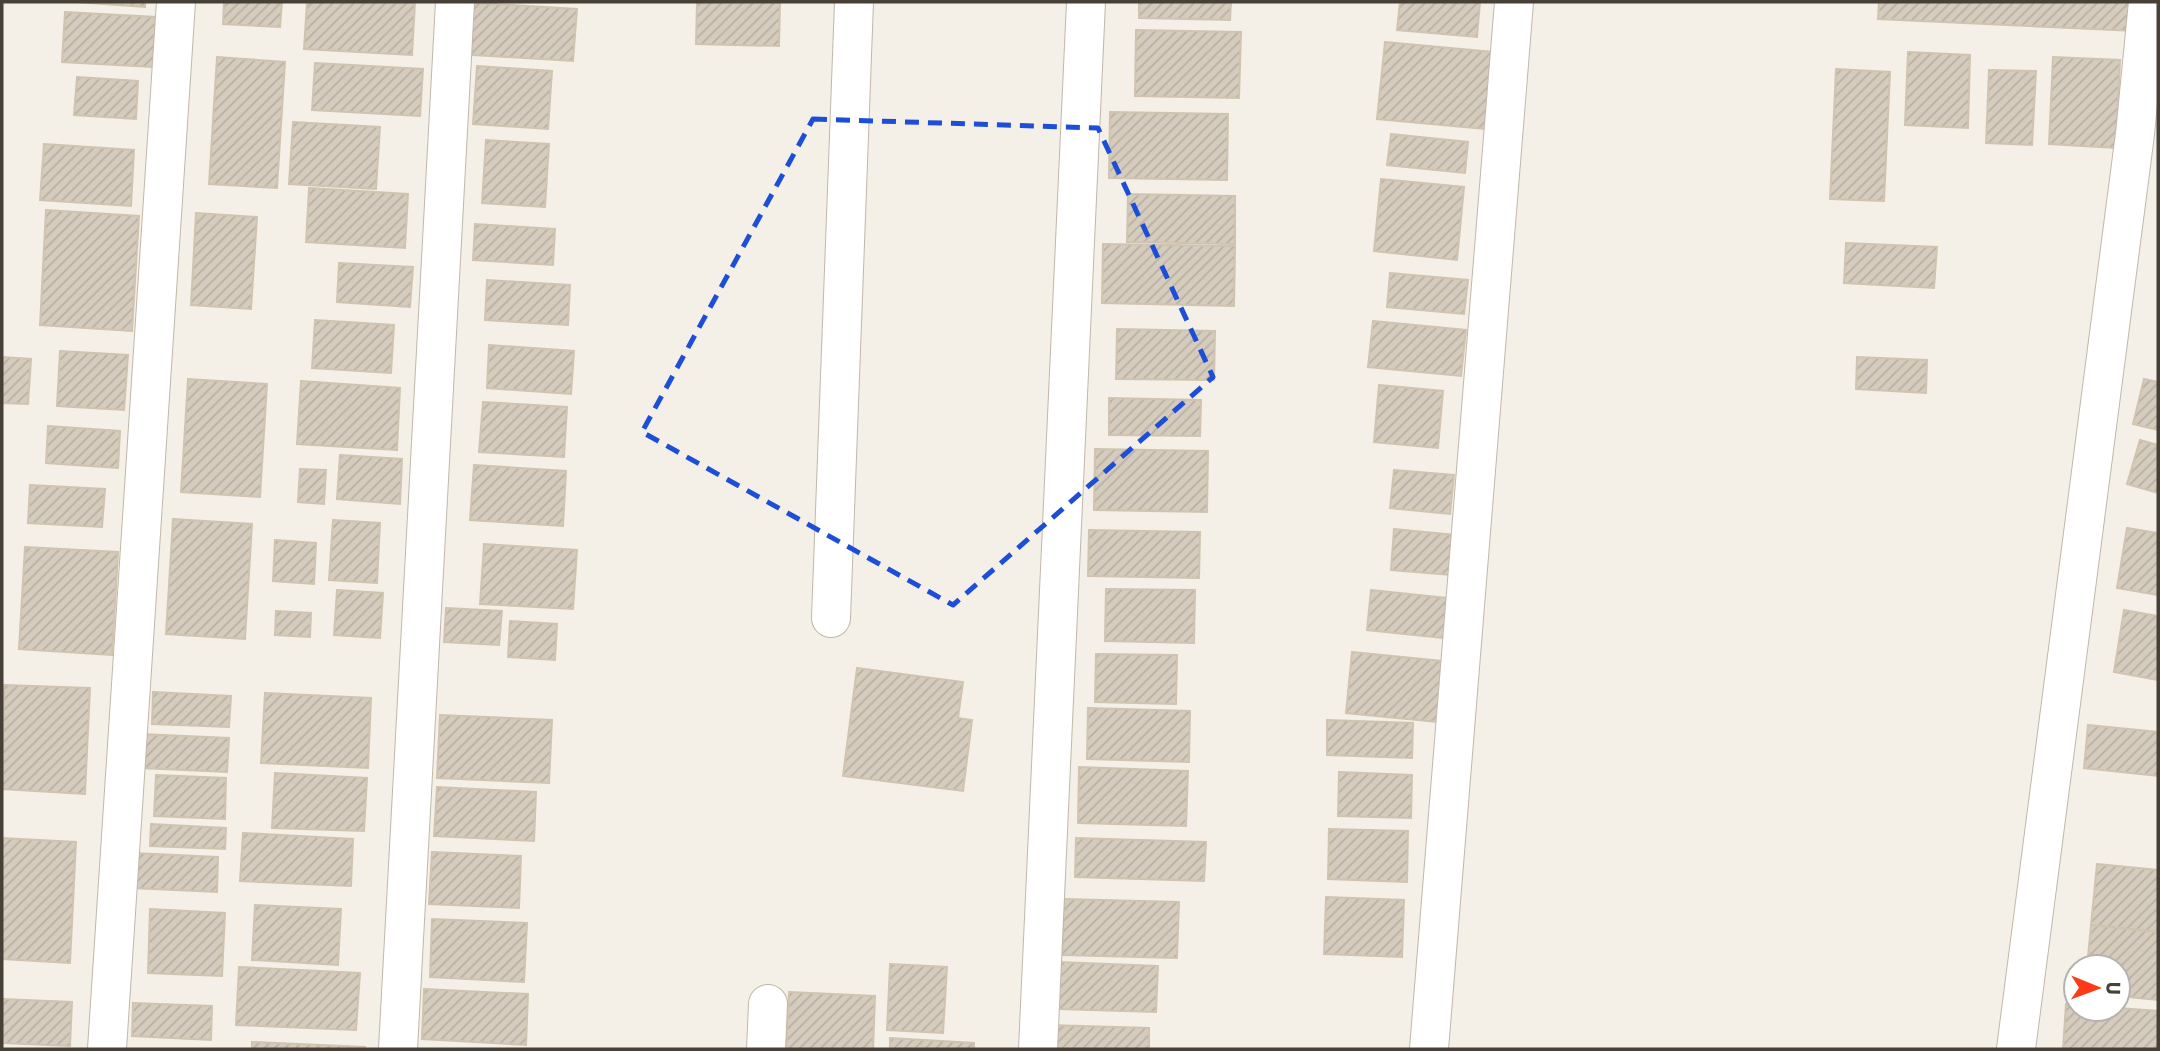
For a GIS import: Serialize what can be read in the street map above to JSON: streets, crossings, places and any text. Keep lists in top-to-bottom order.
{
  "north": "right"
}
